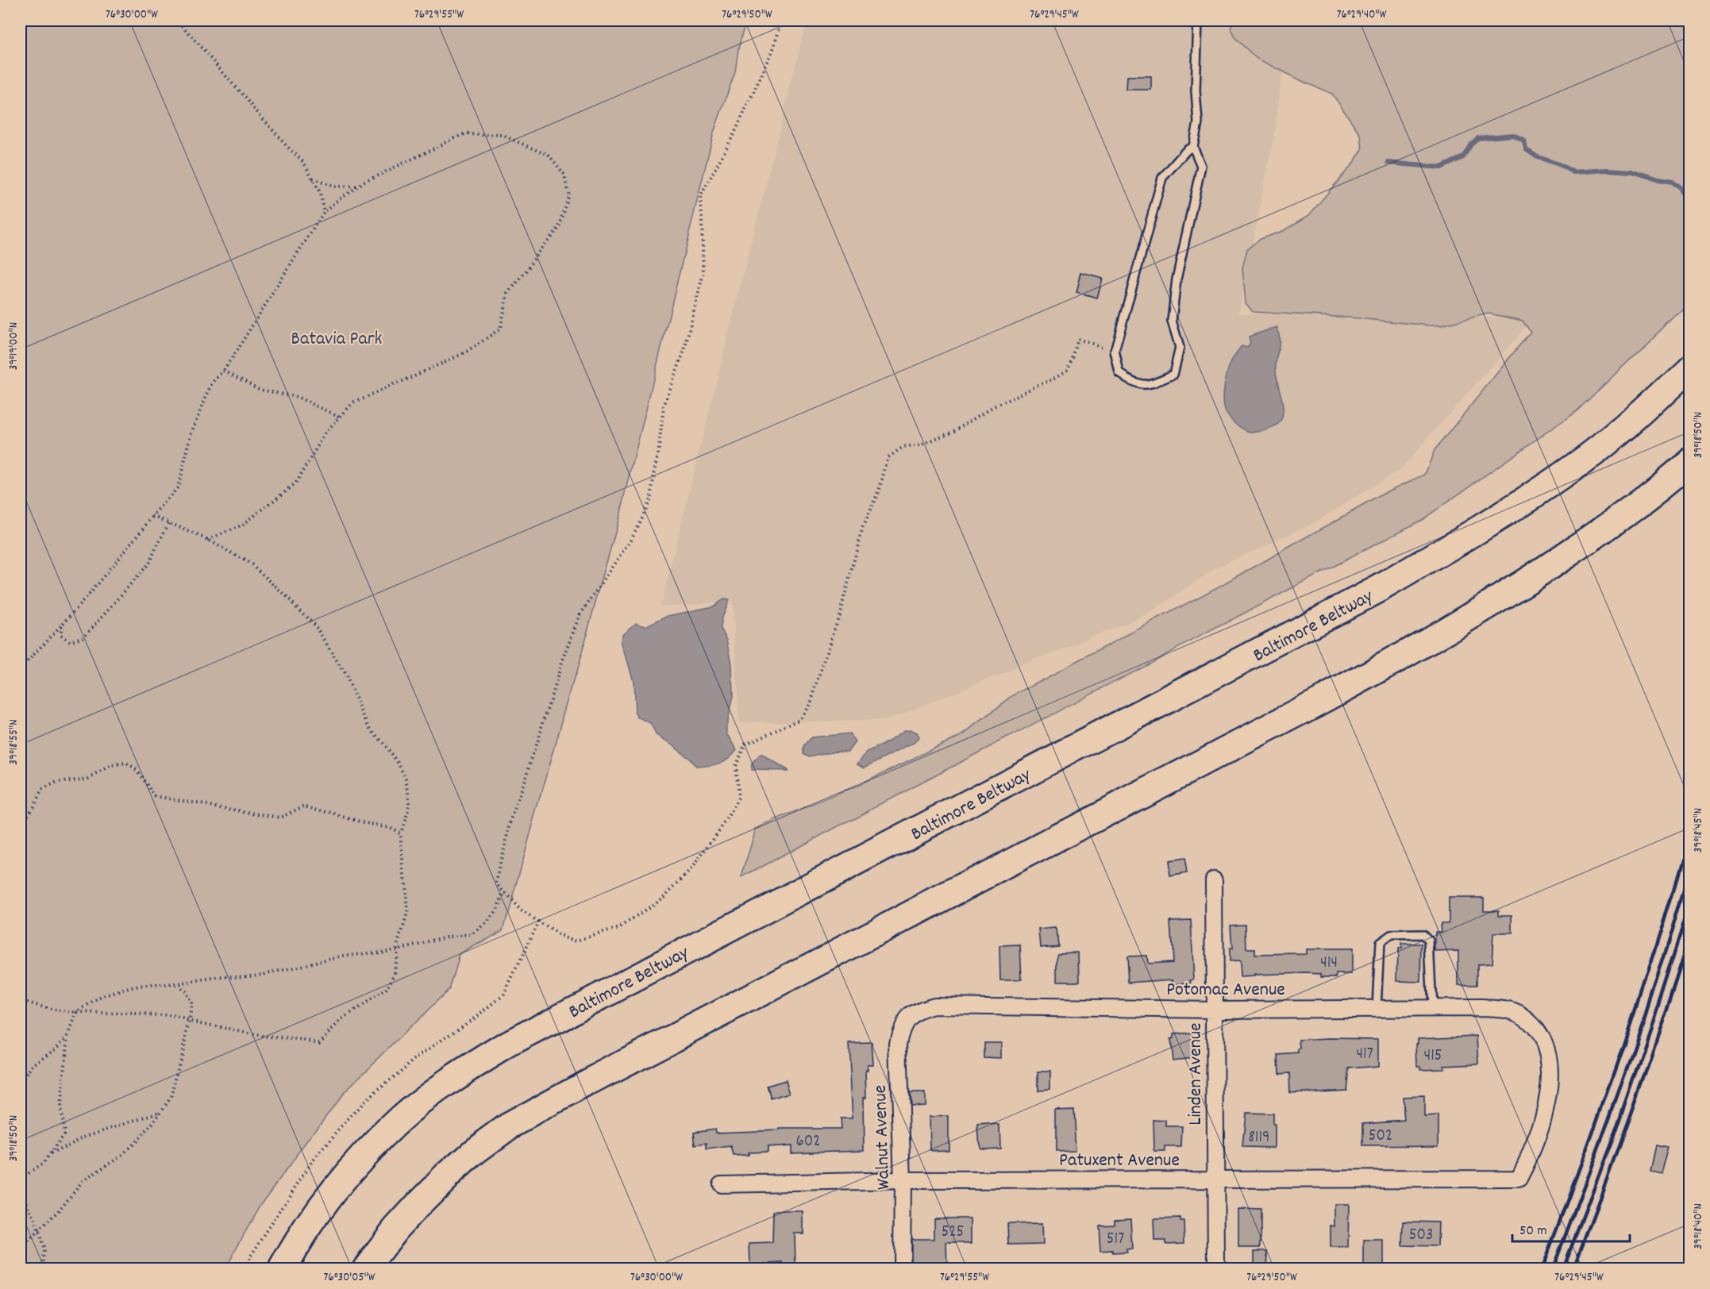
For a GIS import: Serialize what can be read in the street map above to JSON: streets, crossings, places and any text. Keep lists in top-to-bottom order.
{
  "streets": {
    "highway": ["Baltimore Beltway"],
    "street": [
      "Potomac Avenue",
      "Linden Avenue",
      "Walnut Avenue",
      "Patuxent Avenue"
    ]
  },
  "crossings": [
    ["Potomac Avenue", "Linden Avenue"],
    ["Potomac Avenue", "Walnut Avenue"],
    ["Potomac Avenue", "Patuxent Avenue"],
    ["Linden Avenue", "Patuxent Avenue"],
    ["Walnut Avenue", "Patuxent Avenue"]
  ],
  "parks": ["Batavia Park"],
  "house_numbers": [
    "414",
    "417",
    "415",
    "502",
    "8119",
    "602",
    "525",
    "503",
    "517"
  ],
  "scale_bar": "50 m",
  "coordinates": [
    "76°30'00\"W",
    "76°29'55\"W",
    "76°29'50\"W",
    "76°29'45\"W",
    "76°29'40\"W",
    "39°19'00\"N",
    "39°18'50\"N",
    "39°18'55\"N",
    "39°18'45\"N",
    "39°18'40\"N",
    "76°30'05\"W"
  ]
}
